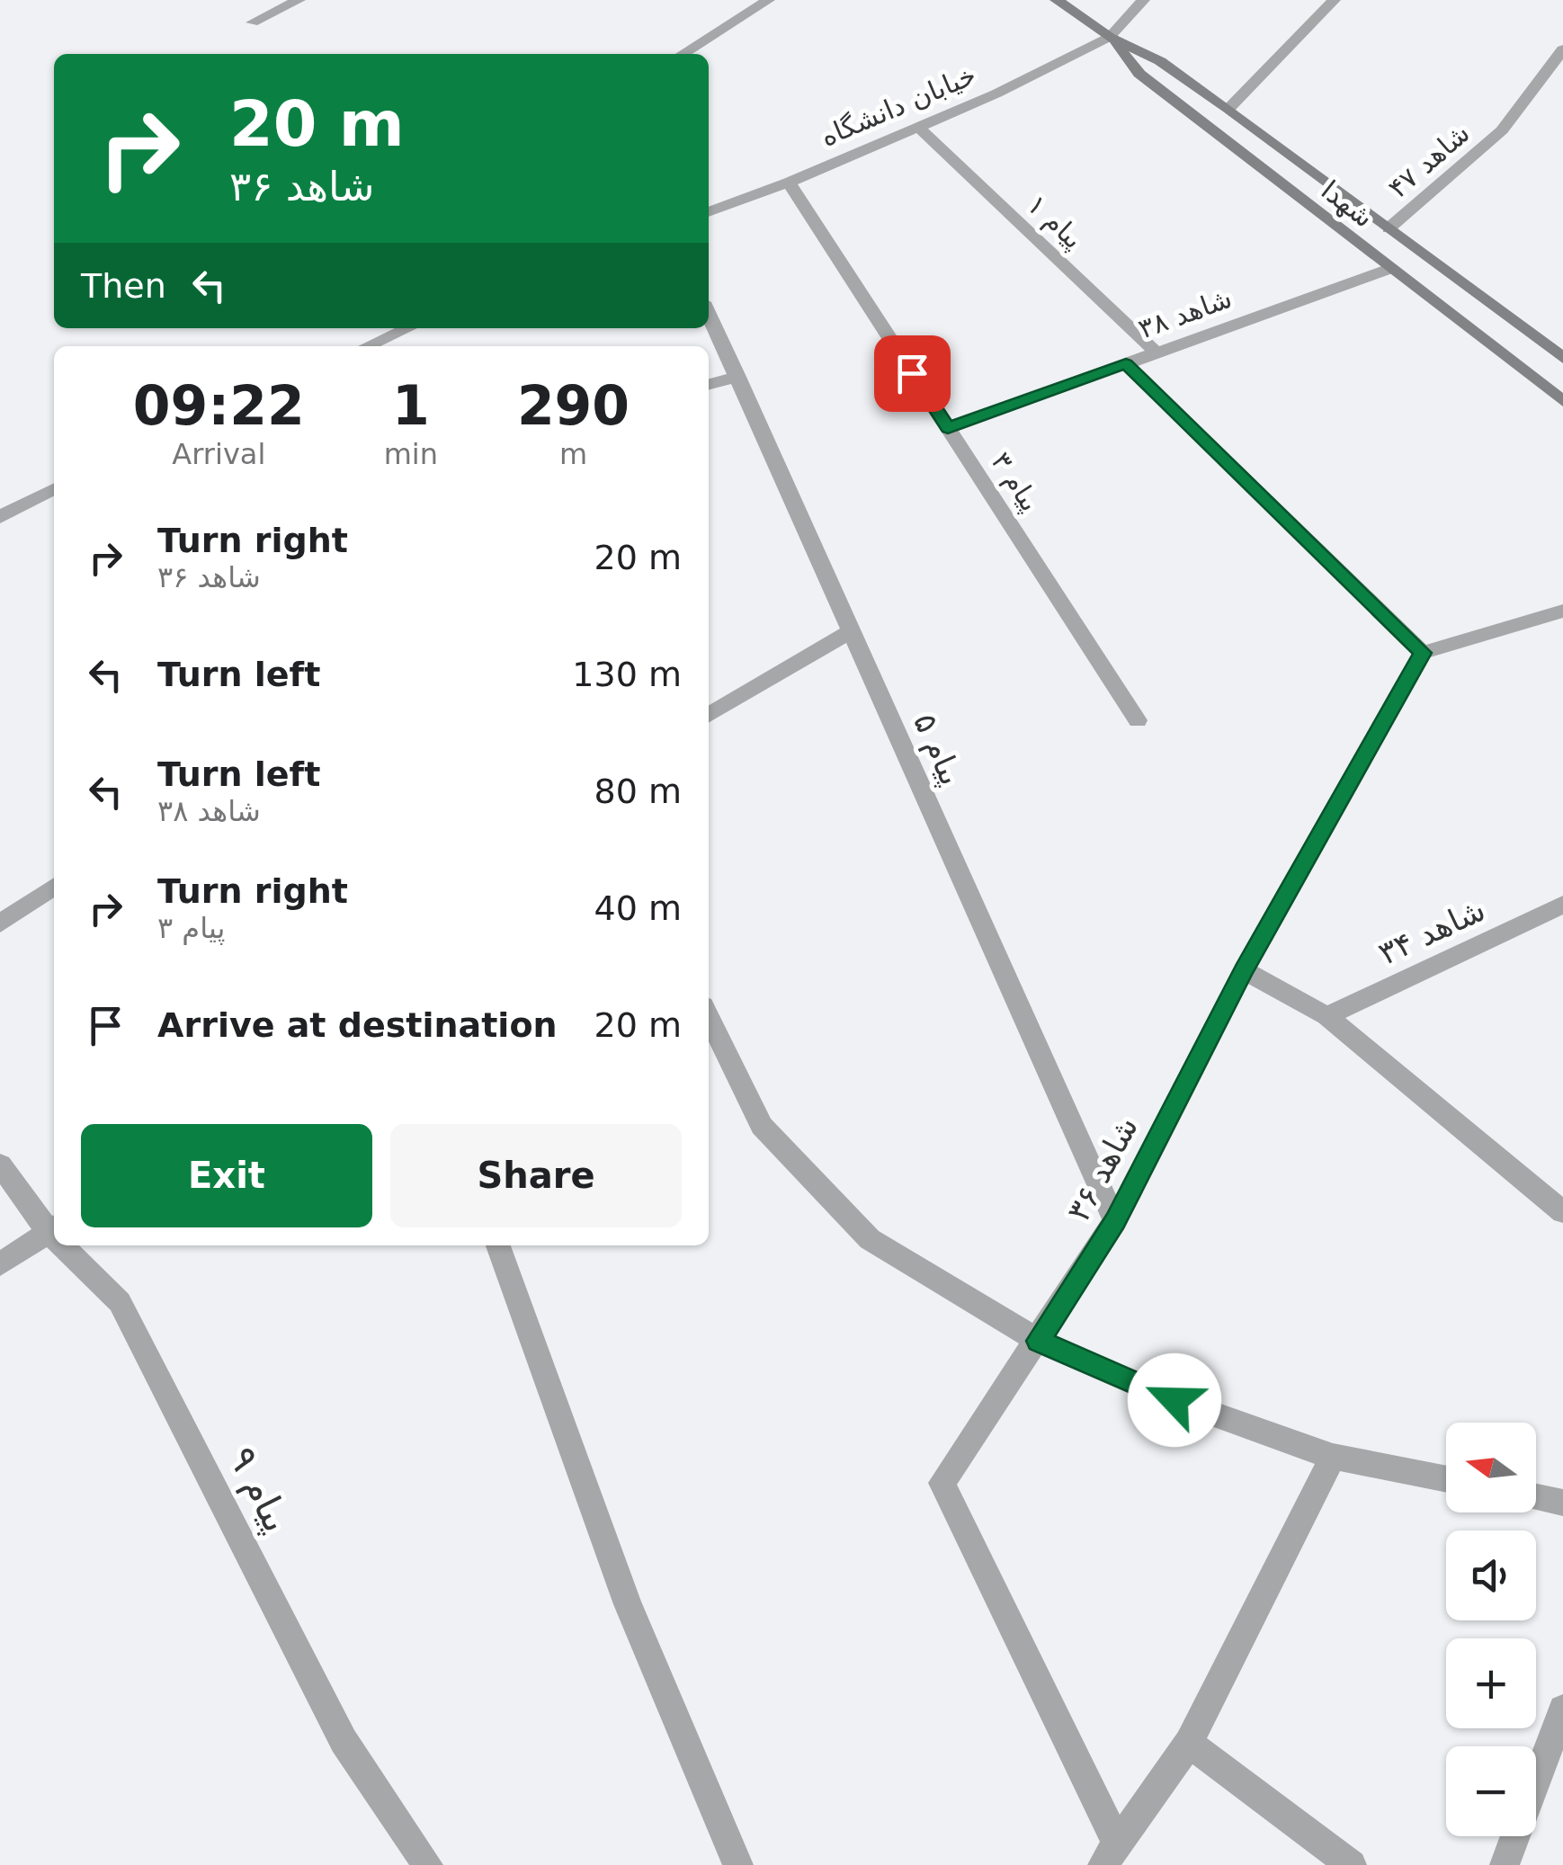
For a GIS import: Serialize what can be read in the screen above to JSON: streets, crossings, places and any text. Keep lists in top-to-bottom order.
{
  "streets": {
    "street": [
      "خیابان دانشگاه",
      "شاهد ۴۷",
      "شهدا",
      "پیام ۱",
      "شاهد ۳۸",
      "پیام ۳",
      "پیام ۵",
      "شاهد ۳۴",
      "شاهد ۳۶",
      "پیام ۹"
    ]
  },
  "crossings": [
    ["خیابان دانشگاه", "شهدا"],
    ["خیابان دانشگاه", "پیام ۱"],
    ["خیابان دانشگاه", "پیام ۳"],
    ["شاهد ۴۷", "شهدا"],
    ["شهدا", "شاهد ۳۸"],
    ["پیام ۱", "شاهد ۳۸"],
    ["شاهد ۳۸", "پیام ۳"],
    ["پیام ۵", "شاهد ۳۶"]
  ],
  "north": "left",
  "page": {
    "turn": ["20 m", "شاهد ۳۶"],
    "then": "Then",
    "eta": [
      "09:22",
      "Arrival",
      "1",
      "min",
      "290",
      "m"
    ],
    "list": [
      {
        "name": "Turn right",
        "note": "شاهد ۳۶",
        "value": "20 m"
      },
      {
        "name": "Turn left",
        "value": "130 m"
      },
      {
        "name": "Turn left",
        "note": "شاهد ۳۸",
        "value": "80 m"
      },
      {
        "name": "Turn right",
        "note": "پیام ۳",
        "value": "40 m"
      },
      {
        "name": "Arrive at destination",
        "value": "20 m"
      }
    ],
    "buttons": ["Exit", "Share"],
    "map_buttons": ["+", "−"]
  }
}
